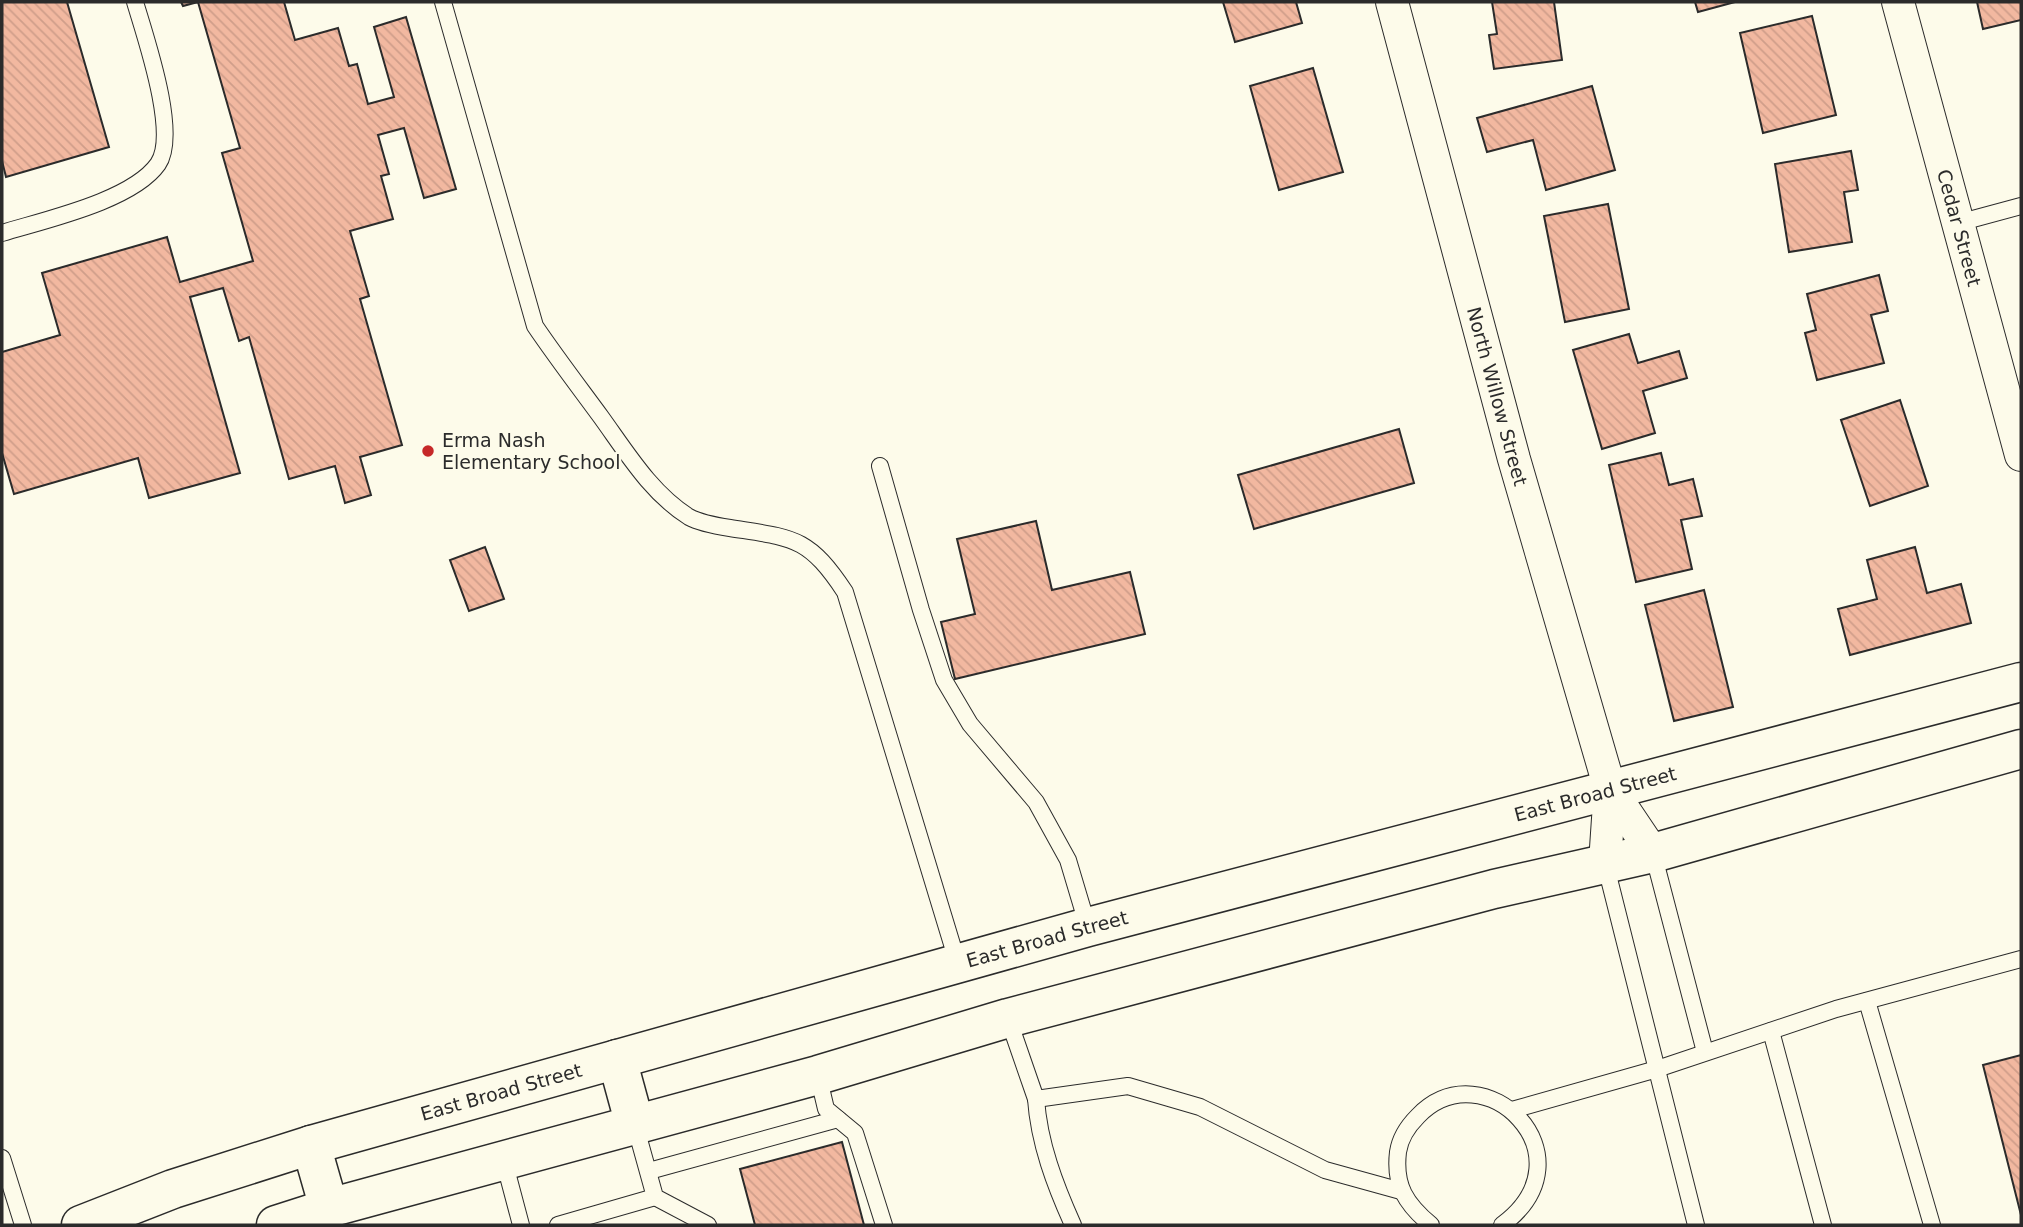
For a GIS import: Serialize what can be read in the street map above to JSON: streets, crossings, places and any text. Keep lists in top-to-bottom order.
{
  "streets": {
    "main road": ["East Broad Street"],
    "street": ["Cedar Street", "North Willow Street"]
  },
  "crossings": [
    ["North Willow Street", "East Broad Street"]
  ],
  "places": ["Erma Nash Elementary School"]
}
